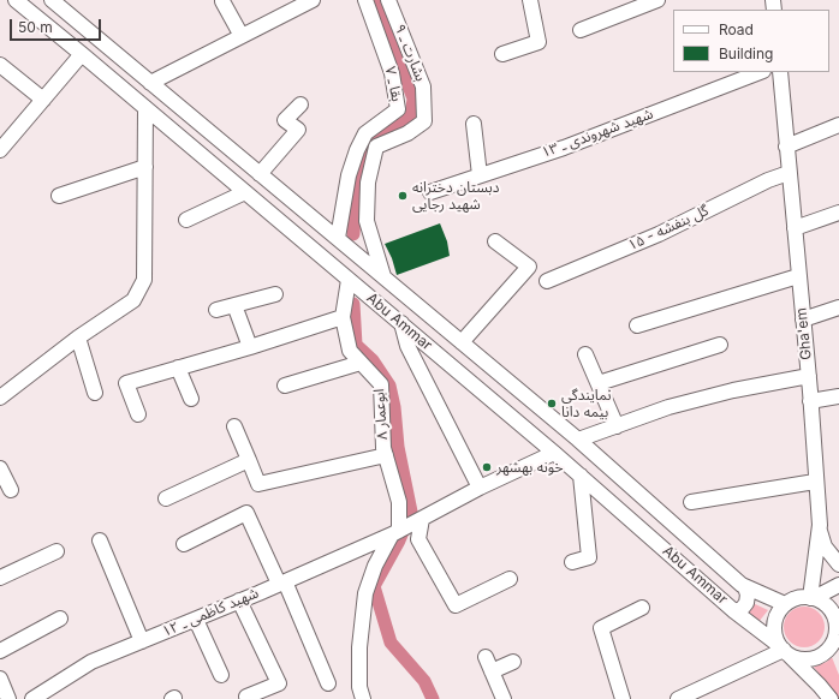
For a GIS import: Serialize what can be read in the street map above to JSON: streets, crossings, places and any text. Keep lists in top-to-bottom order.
{
  "streets": {
    "street": [
      "بشارت ـ ۹",
      "بقا ـ ۷",
      "شهید شهروندی ـ ۱۳",
      "گل بنفشه - ۱۵",
      "Abu Ammar",
      "Gha'em",
      "ابوعمار ۸",
      "شهید کاظمی ـ ۱۲"
    ]
  },
  "crossings": [
    ["بشارت ـ ۹", "Abu Ammar"],
    ["بقا ـ ۷", "Abu Ammar"],
    ["گل بنفشه - ۱۵", "Gha'em"],
    ["Abu Ammar", "Gha'em"],
    ["Abu Ammar", "ابوعمار ۸"],
    ["Abu Ammar", "شهید کاظمی ـ ۱۲"],
    ["ابوعمار ۸", "شهید کاظمی ـ ۱۲"]
  ],
  "places": ["دبستان دخترانه شهید رجایی", "نمایندگی بیمه دانا", "خونه بهشهر"],
  "legend": ["Road", "Building"],
  "scale_bar": "50 m"
}
